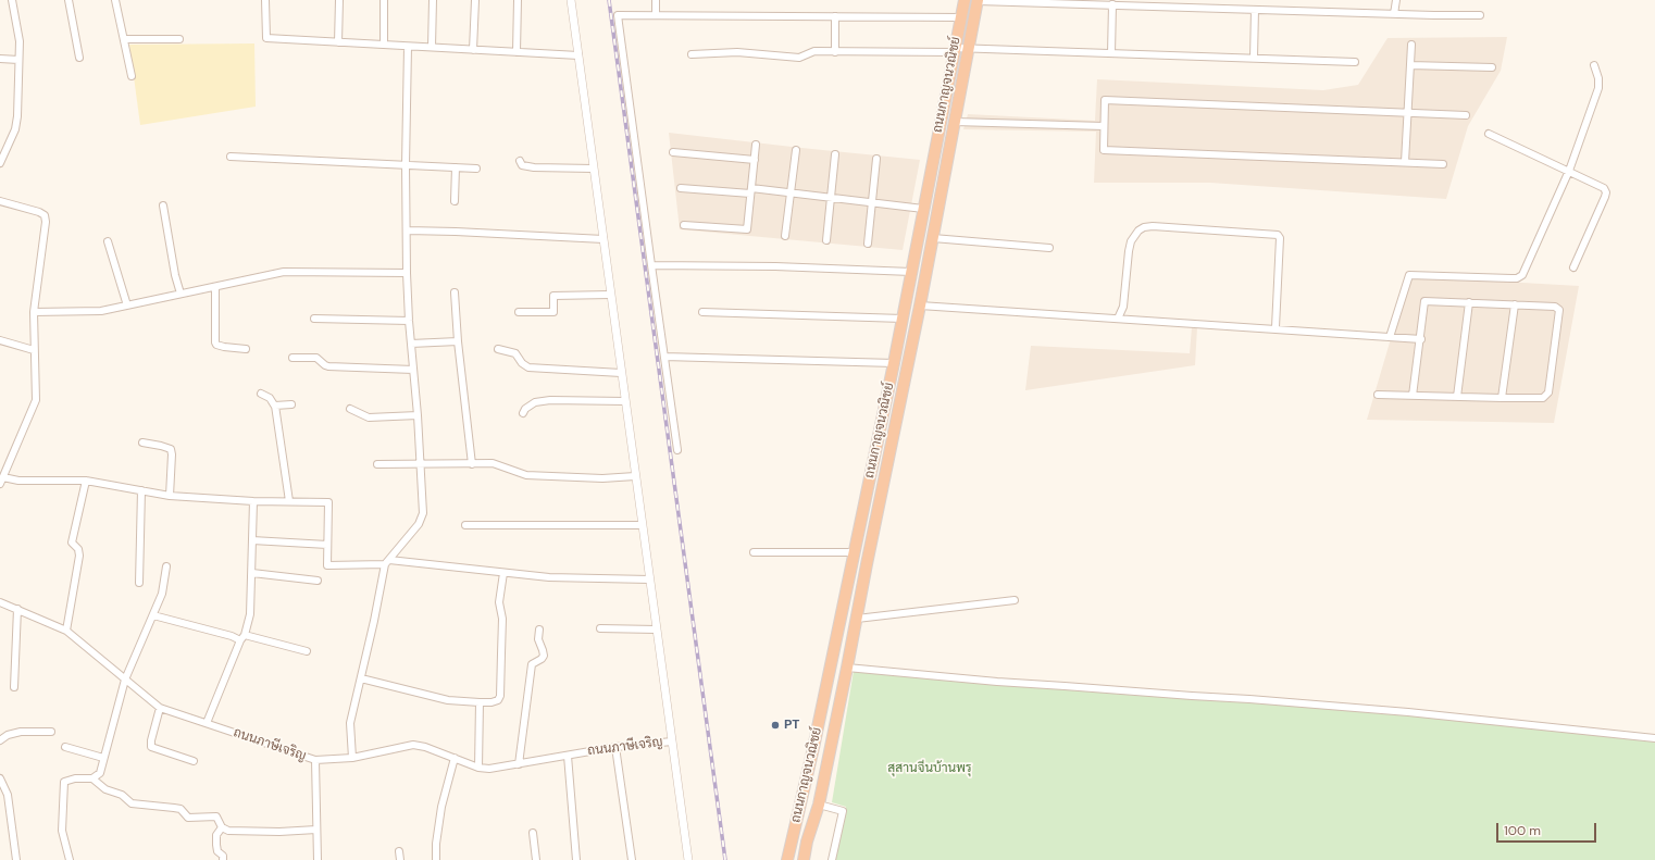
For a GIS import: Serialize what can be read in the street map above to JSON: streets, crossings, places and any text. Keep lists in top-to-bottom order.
{
  "streets": {
    "highway": ["ถนนกาญจนวณิชย์"],
    "street": ["ถนนภาษีเจริญ"]
  },
  "parks": ["สุสานจีนบ้านพรุ"],
  "places": ["PT"],
  "scale_bar": "100 m"
}
